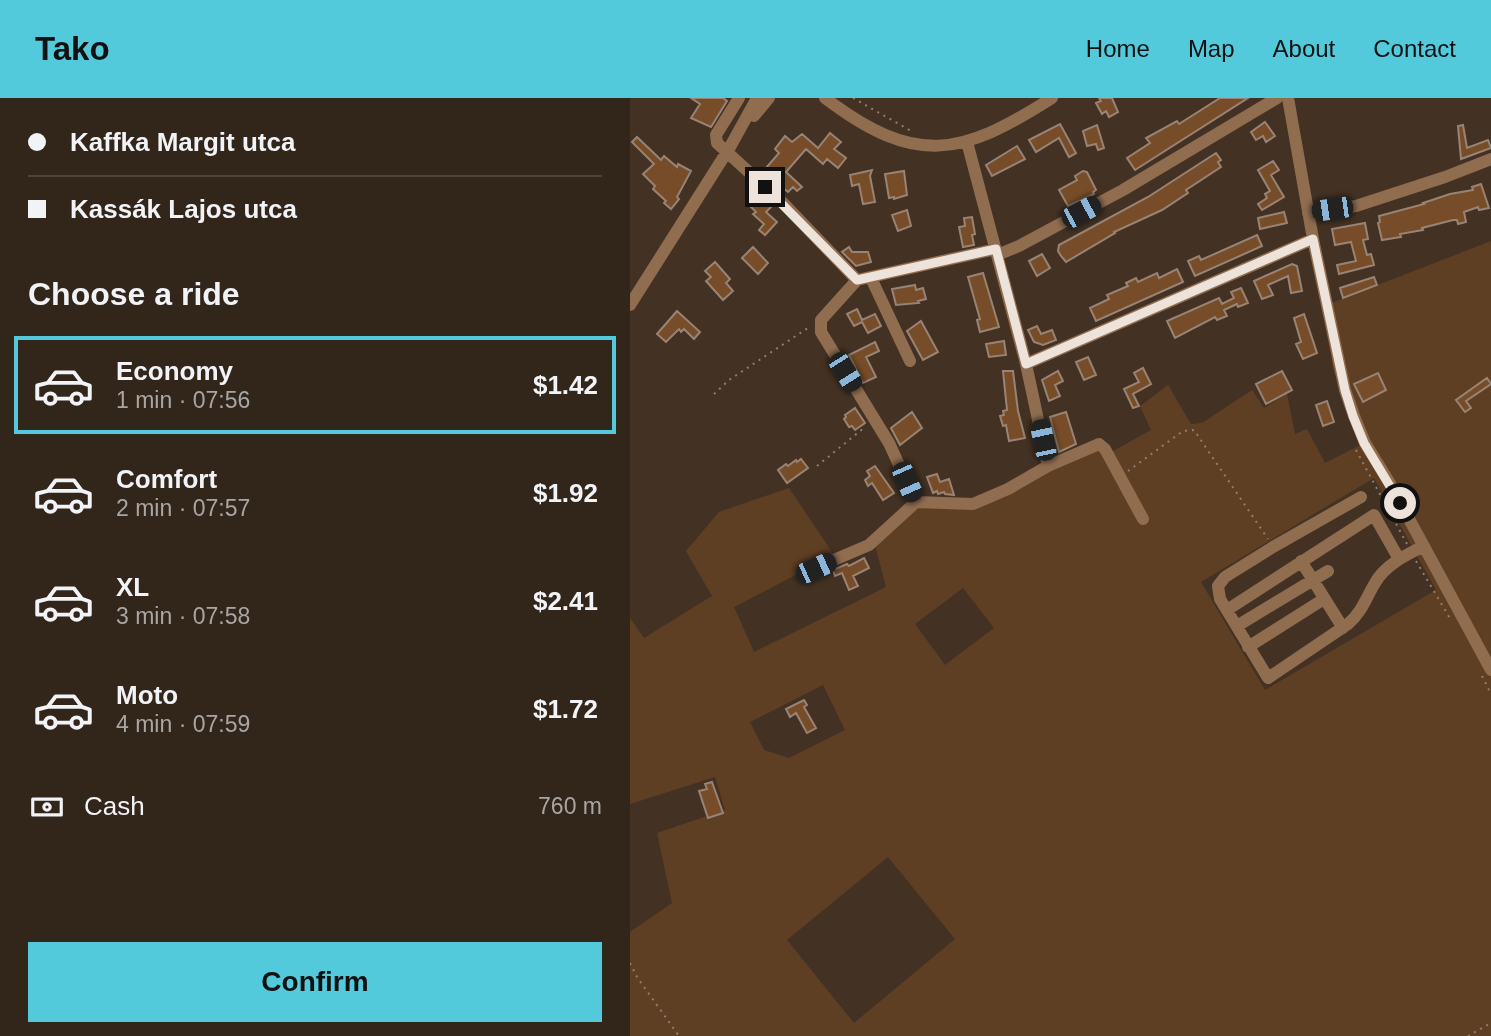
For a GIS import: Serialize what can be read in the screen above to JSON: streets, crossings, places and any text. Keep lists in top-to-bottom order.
{
  "page": {
    "header": "Tako",
    "nav": [
      "Home",
      "Map",
      "About",
      "Contact"
    ],
    "banner": ["Kaffka Margit utca", "Kassák Lajos utca"],
    "heading": "Choose a ride",
    "list": [
      {
        "name": "Economy",
        "note": "1 min · 07:56",
        "value": "$1.42"
      },
      {
        "name": "Comfort",
        "note": "2 min · 07:57",
        "value": "$1.92"
      },
      {
        "name": "XL",
        "note": "3 min · 07:58",
        "value": "$2.41"
      },
      {
        "name": "Moto",
        "note": "4 min · 07:59",
        "value": "$1.72"
      }
    ],
    "pay": ["Cash", "760 m"],
    "buttons": "Confirm"
  }
}
